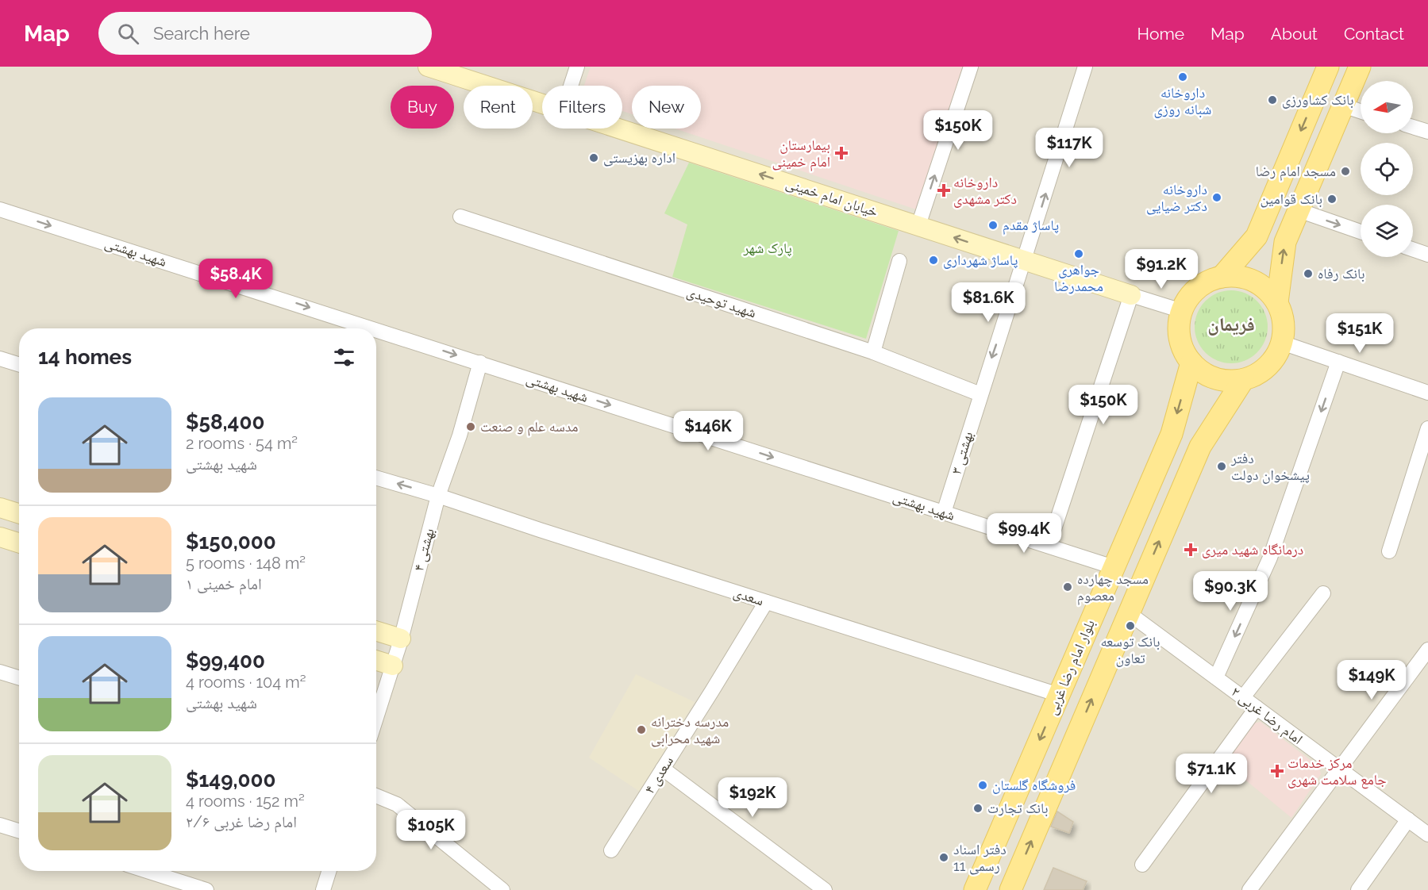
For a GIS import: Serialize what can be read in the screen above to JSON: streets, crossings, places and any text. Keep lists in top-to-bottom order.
{
  "streets": {
    "main road": ["بلوار امام رضا غربی"],
    "street": [
      "خیابان امام خمینی",
      "شهید بهشتی",
      "شهید توحیدی",
      "بهشتی ۳",
      "بهشتی ۴",
      "سعدی",
      "امام رضا غربی ۲",
      "سعدی ۴"
    ]
  },
  "crossings": [
    ["خیابان امام خمینی", "بهشتی ۳"],
    ["خیابان امام خمینی", "بلوار امام رضا غربی"],
    ["شهید بهشتی", "بهشتی ۳"],
    ["شهید بهشتی", "بهشتی ۴"],
    ["شهید بهشتی", "بلوار امام رضا غربی"],
    ["شهید توحیدی", "بهشتی ۳"],
    ["بهشتی ۴", "سعدی"],
    ["سعدی", "بلوار امام رضا غربی"],
    ["سعدی", "سعدی ۴"]
  ],
  "one_way": ["خیابان امام خمینی", "شهید بهشتی"],
  "districts": ["فریمان"],
  "parks": ["پارک شهر"],
  "places": {
    "other": [
      "داروخانه شبانه روزی",
      "بانک کشاورزی",
      "اداره بهزیستی",
      "مسجد امام رضا",
      "داروخانه دکتر ضیایی",
      "بانک قوامین",
      "پاساژ مقدم",
      "جواهری محمدرضا",
      "پاساژ شهرداری",
      "بانک رفاه",
      "مدسه علم و صنعت",
      "دفتر پیشخوان دولت",
      "مسجد چهارده معصوم",
      "بانک توسعه تعاون",
      "مدرسه دخترانه شهید محرابی",
      "فروشگاه گلستان",
      "بانک تجارت",
      "دفتر اسناد رسمی 11"
    ],
    "health": [
      "بیمارستان امام خمینی",
      "داروخانه دکتر مشهدی",
      "درمانگاه شهید میری",
      "مرکز خدمات جامع سلامت شهری"
    ]
  },
  "north": "left",
  "page": {
    "header": "Map",
    "search": "Search here",
    "nav": [
      "Home",
      "Map",
      "About",
      "Contact"
    ],
    "chip": [
      "Buy",
      "Rent",
      "Filters",
      "New"
    ],
    "price": [
      "$150K",
      "$117K",
      "$91.2K",
      "$58.4K",
      "$81.6K",
      "$151K",
      "$150K",
      "$146K",
      "$99.4K",
      "$90.3K",
      "$149K",
      "$71.1K",
      "$192K",
      "$105K"
    ],
    "heading": "14 homes",
    "list": [
      {
        "name": "$58,400",
        "note": "2 rooms · 54 m² · شهید بهشتی"
      },
      {
        "name": "$150,000",
        "note": "5 rooms · 148 m² · امام خمینی ۱"
      },
      {
        "name": "$99,400",
        "note": "4 rooms · 104 m² · شهید بهشتی"
      },
      {
        "name": "$149,000",
        "note": "4 rooms · 152 m² · امام رضا غربی ۲/۶"
      }
    ]
  }
}
